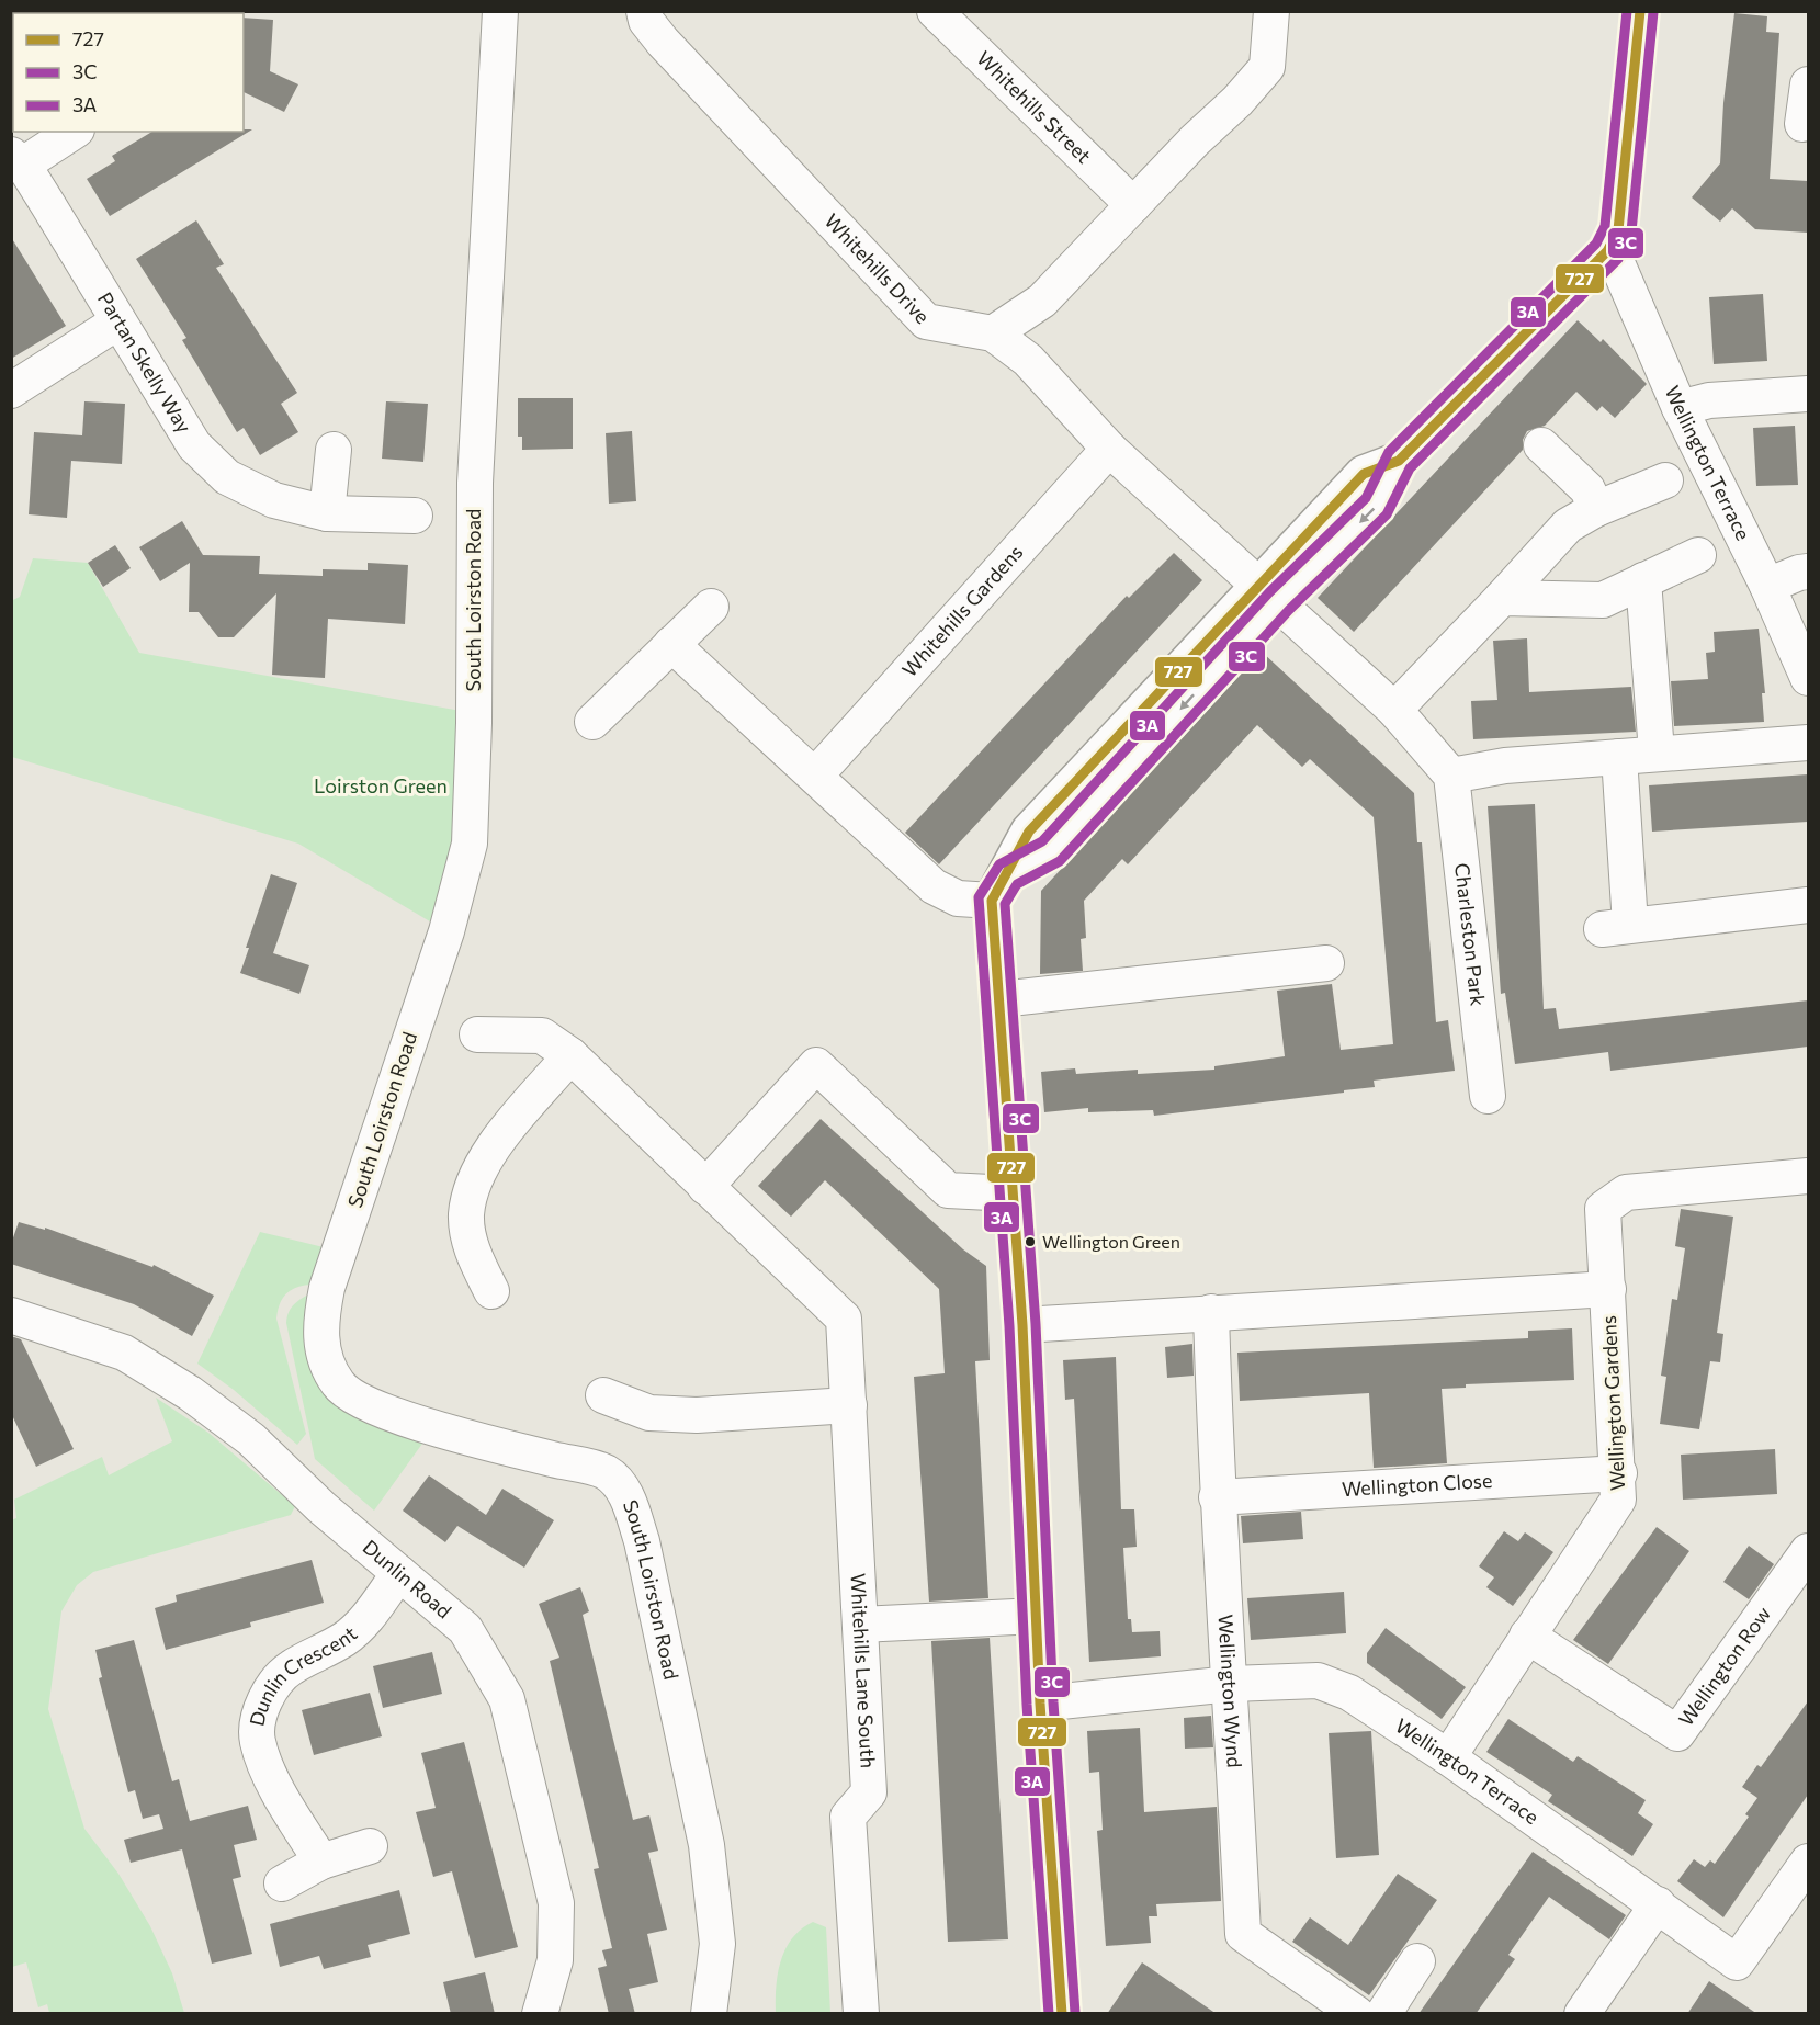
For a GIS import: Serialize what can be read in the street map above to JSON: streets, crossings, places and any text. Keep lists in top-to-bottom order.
{
  "streets": {
    "street": [
      "Whitehills Street",
      "Whitehills Drive",
      "Partan Skelly Way",
      "Wellington Terrace",
      "South Loirston Road",
      "Whitehills Gardens",
      "Charleston Park",
      "Wellington Gardens",
      "Wellington Close",
      "Dunlin Road",
      "Wellington Row",
      "Whitehills Lane South",
      "Dunlin Crescent",
      "Wellington Wynd"
    ]
  },
  "crossings": [
    ["Whitehills Drive", "Whitehills Gardens"],
    ["Wellington Terrace", "Wellington Gardens"],
    ["Wellington Terrace", "Wellington Wynd"],
    ["Wellington Gardens", "Wellington Close"],
    ["Wellington Gardens", "Wellington Row"],
    ["Wellington Close", "Wellington Wynd"],
    ["Dunlin Road", "Dunlin Crescent"]
  ],
  "parks": ["Loirston Green"],
  "places": ["Wellington Green"],
  "lines": ["transit line 727", "transit line 3A", "transit line 3C"],
  "legend": ["727", "3C", "3A"]
}
